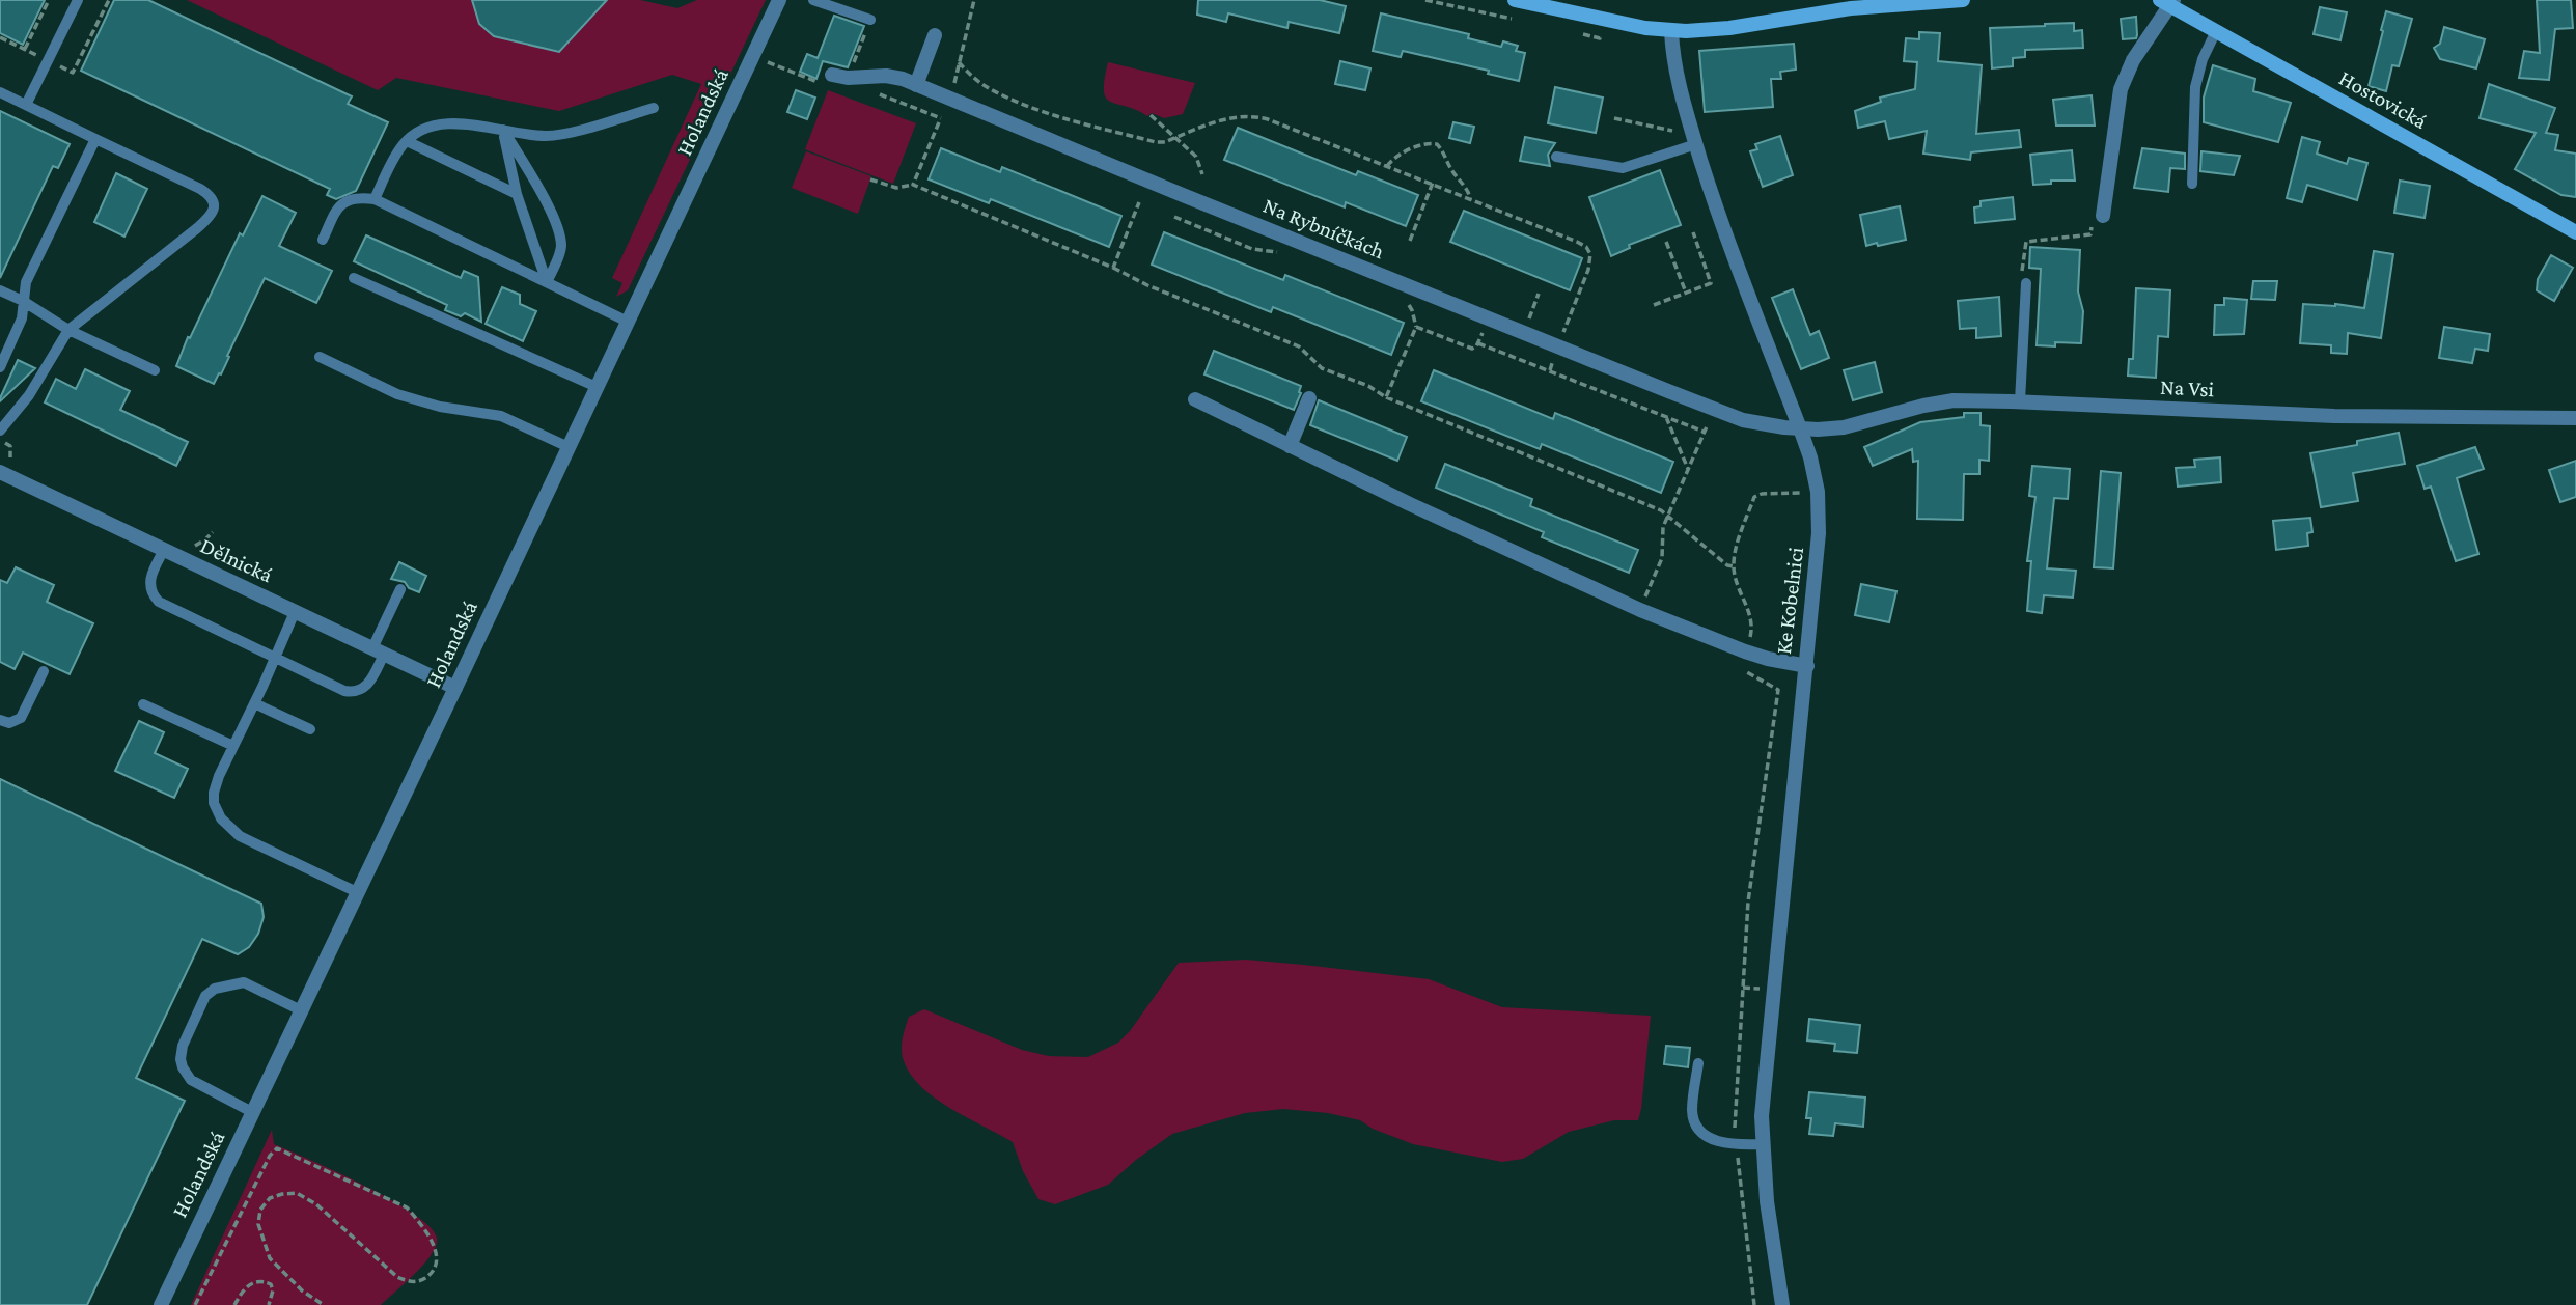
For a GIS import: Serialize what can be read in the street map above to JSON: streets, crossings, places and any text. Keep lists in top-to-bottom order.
{
  "streets": {
    "main road": ["Hostovická"],
    "street": [
      "Holandská",
      "Na Rybníčkách",
      "Na Vsi",
      "Dělnická",
      "Ke Kobelnici"
    ]
  },
  "crossings": [
    ["Holandská", "Dělnická"],
    ["Na Rybníčkách", "Na Vsi"],
    ["Na Rybníčkách", "Ke Kobelnici"],
    ["Na Vsi", "Ke Kobelnici"]
  ]
}
